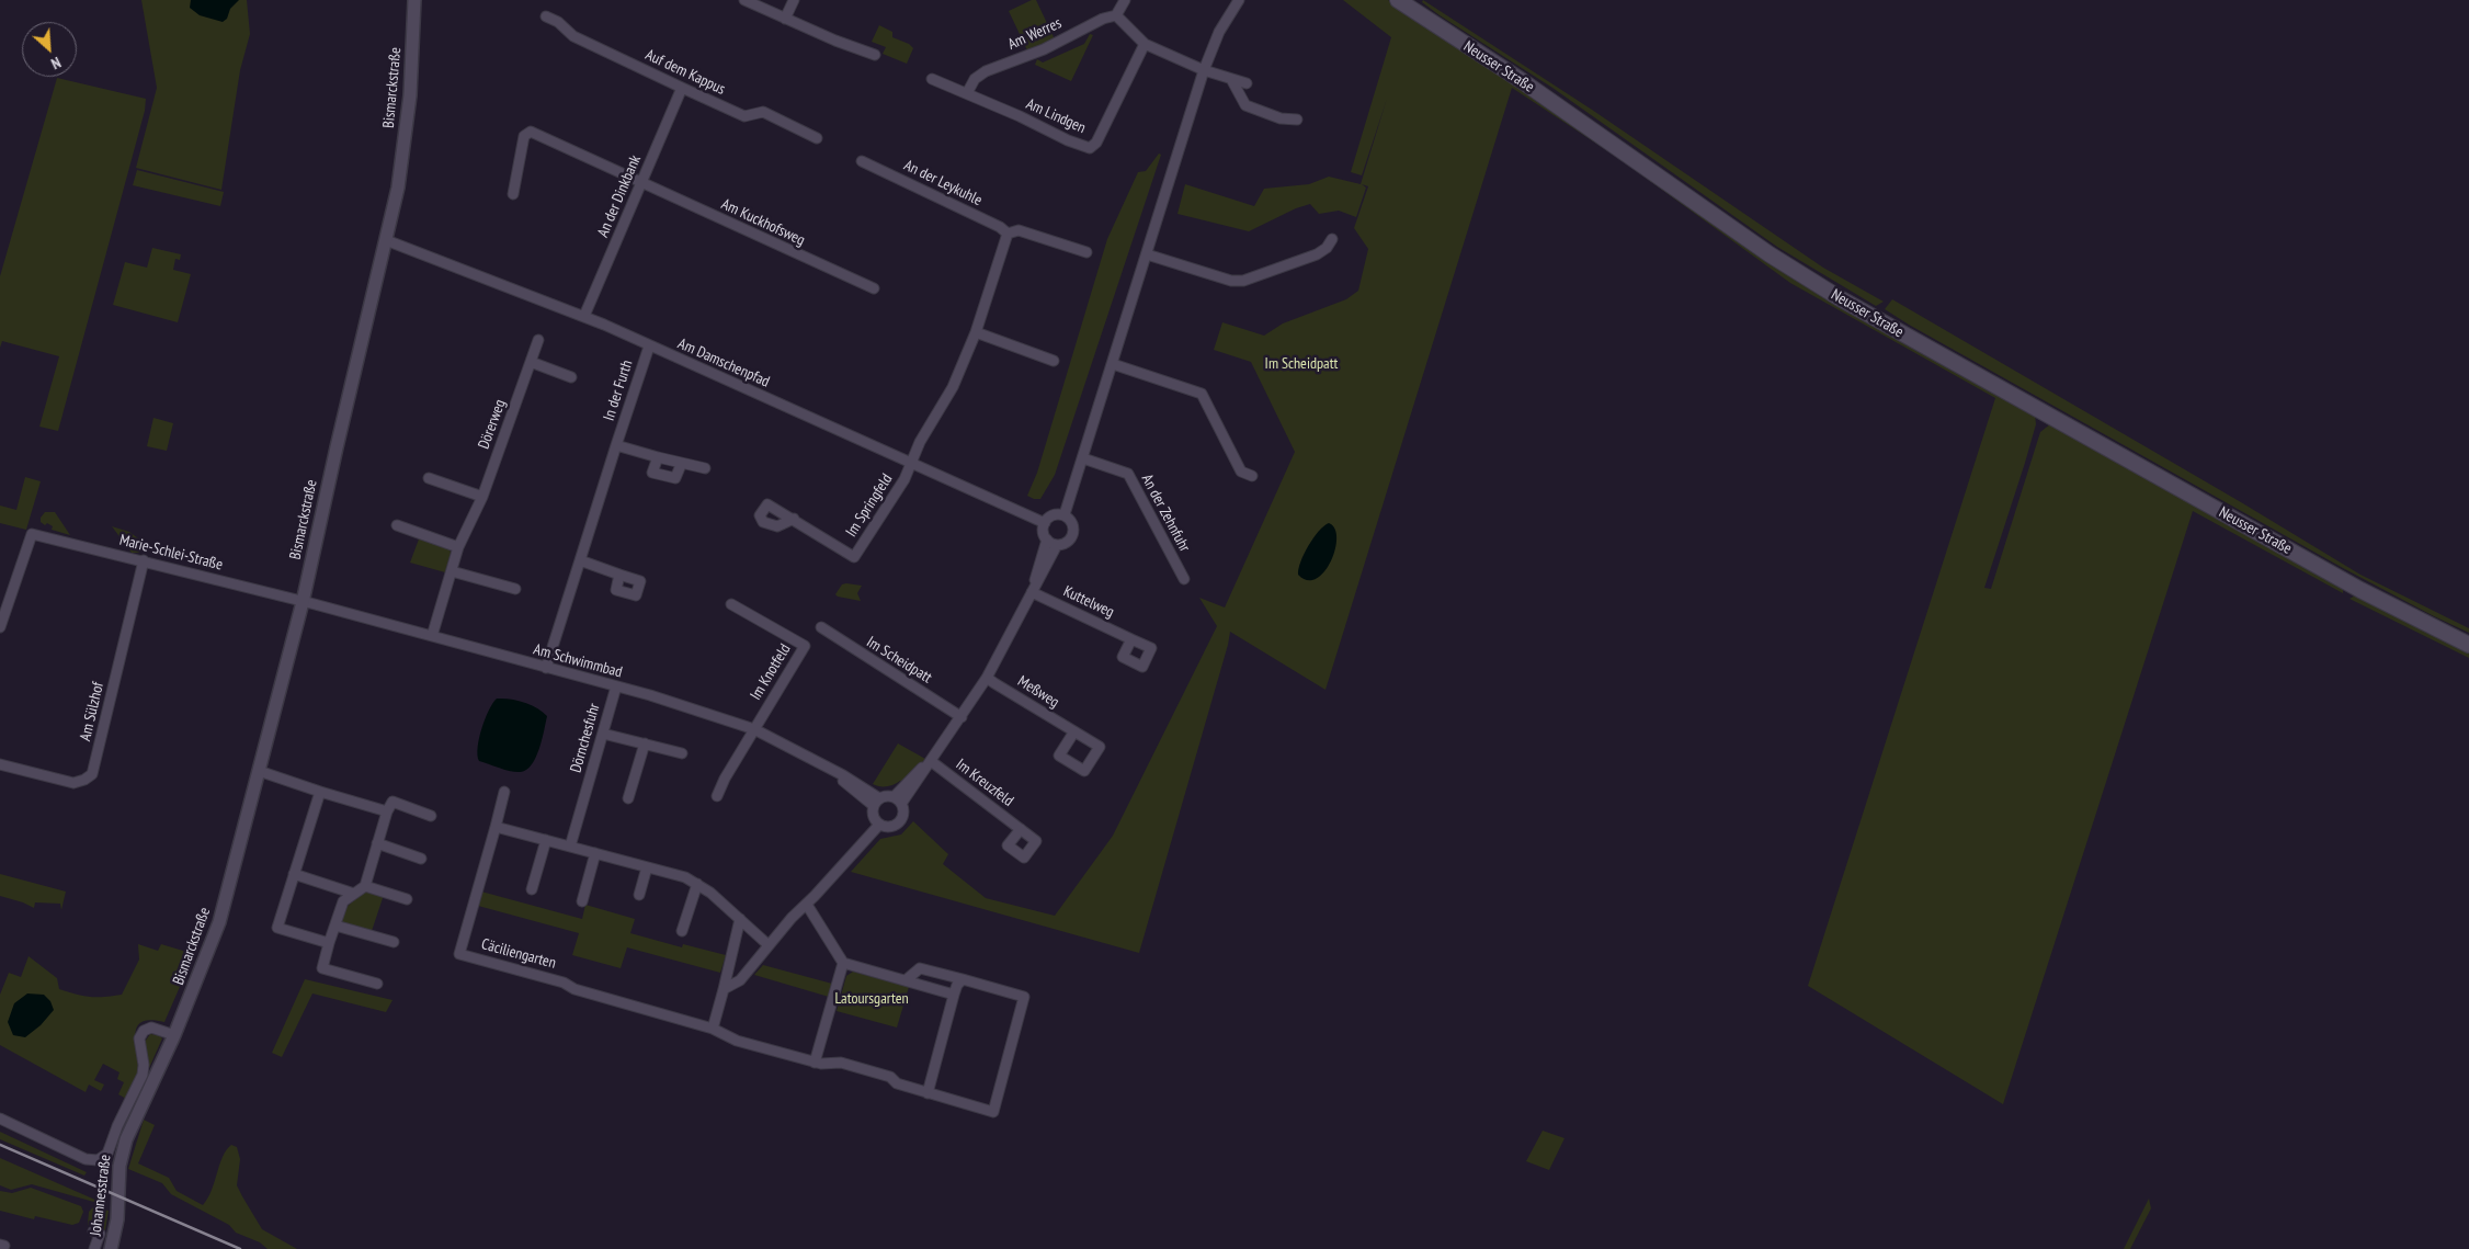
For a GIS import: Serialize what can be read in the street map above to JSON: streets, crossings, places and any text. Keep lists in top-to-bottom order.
{
  "streets": {
    "main road": ["Neusser Straße"],
    "street": [
      "Am Werres",
      "Auf dem Kappus",
      "Bismarckstraße",
      "Am Lindgen",
      "An der Leykuhle",
      "An der Dinkbank",
      "Am Kuckhofsweg",
      "Am Damschenpfad",
      "In der Furth",
      "Dörerweg",
      "Im Springfeld",
      "An der Zehnfuhr",
      "Marie-Schlei-Straße",
      "Kuttelweg",
      "Im Scheidpatt",
      "Am Schwimmbad",
      "Im Knotfeld",
      "Meßweg",
      "Am Sülzhof",
      "Dörnchesfuhr",
      "Im Kreuzfeld",
      "Cäciliengarten",
      "Johannesstraße"
    ]
  },
  "crossings": [
    ["Am Werres", "Am Lindgen"],
    ["Auf dem Kappus", "An der Dinkbank"],
    ["Bismarckstraße", "Am Damschenpfad"],
    ["Bismarckstraße", "Marie-Schlei-Straße"],
    ["Bismarckstraße", "Am Schwimmbad"],
    ["Bismarckstraße", "Johannesstraße"],
    ["An der Dinkbank", "Am Kuckhofsweg"],
    ["An der Dinkbank", "Am Damschenpfad"],
    ["Am Damschenpfad", "In der Furth"],
    ["Am Damschenpfad", "Im Springfeld"],
    ["In der Furth", "Am Schwimmbad"],
    ["Dörerweg", "Am Schwimmbad"],
    ["Marie-Schlei-Straße", "Am Schwimmbad"],
    ["Marie-Schlei-Straße", "Am Sülzhof"],
    ["Am Schwimmbad", "Im Knotfeld"],
    ["Am Schwimmbad", "Dörnchesfuhr"]
  ],
  "parks": ["Im Scheidpatt", "Latoursgarten"],
  "north": "bottom right"
}
